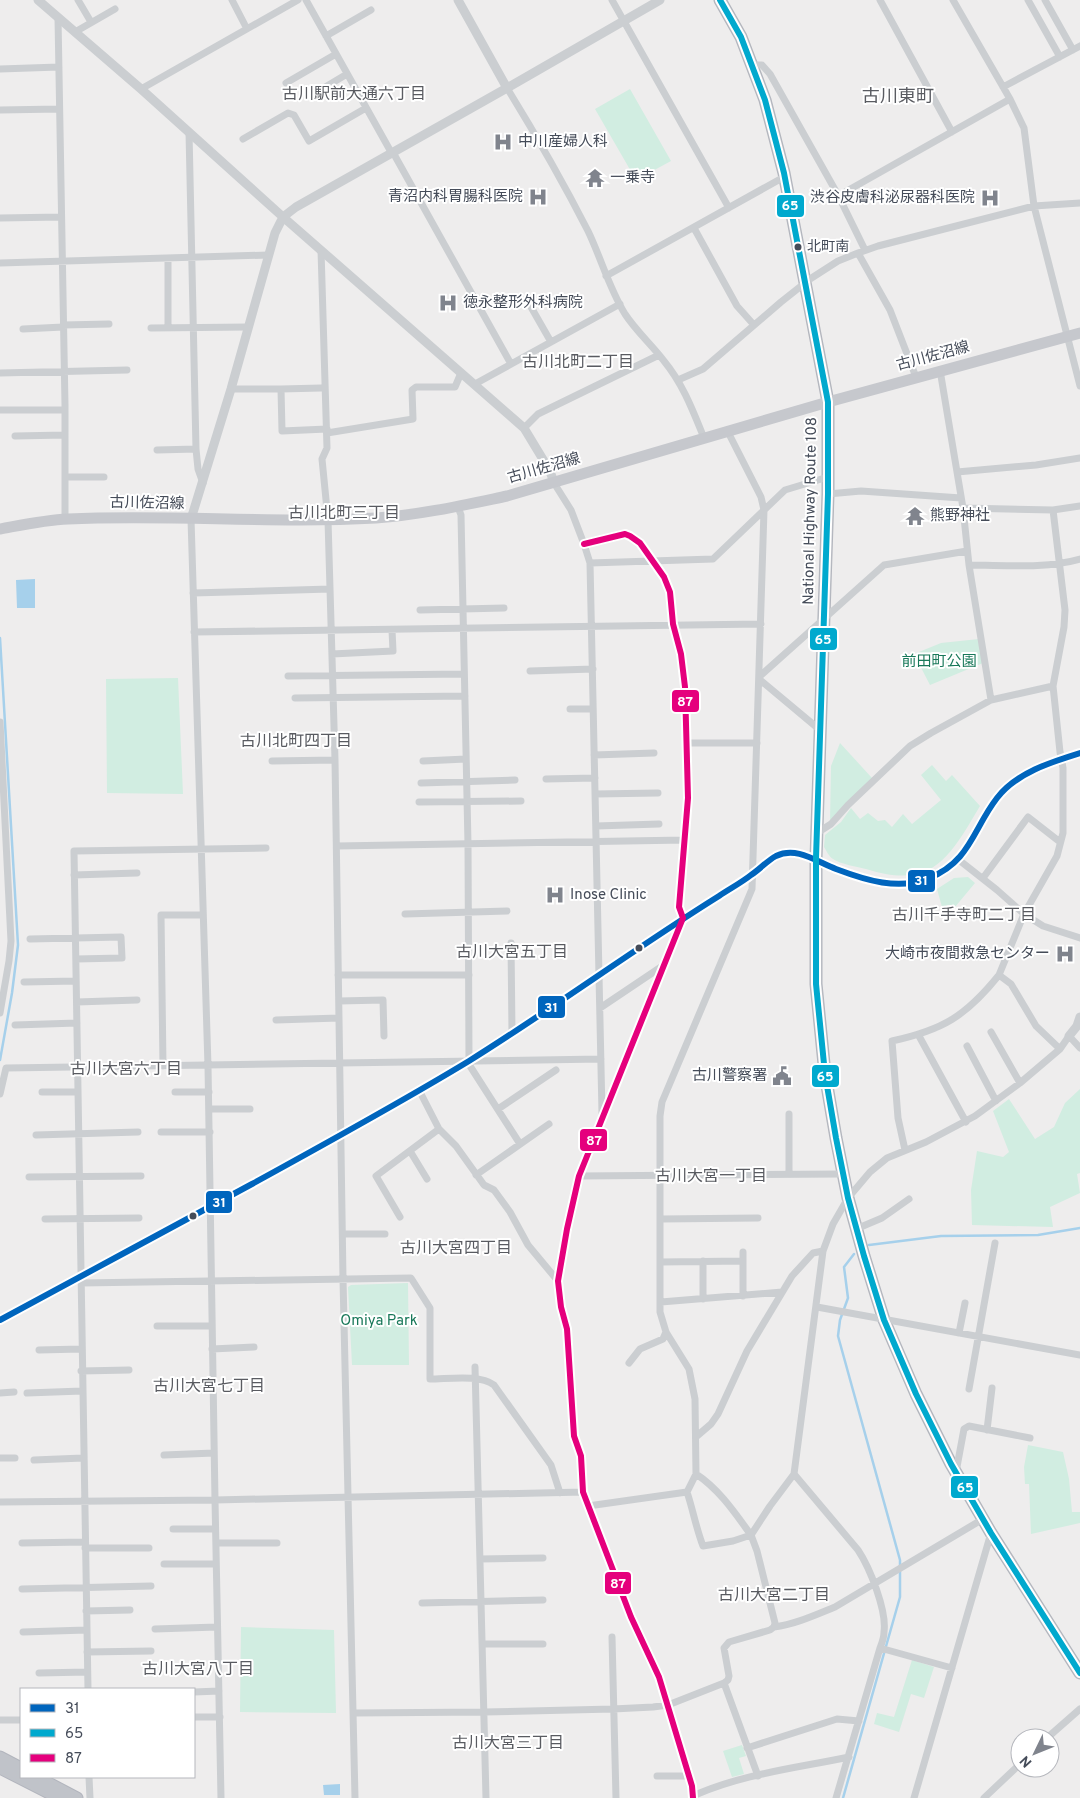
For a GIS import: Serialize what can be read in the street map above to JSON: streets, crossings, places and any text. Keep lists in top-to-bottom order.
{
  "streets": {
    "highway": ["National Highway Route 108"],
    "main road": ["古川佐沼線"]
  },
  "crossings": [
    ["古川佐沼線", "National Highway Route 108"]
  ],
  "districts": [
    "古川駅前大通六丁目",
    "古川東町",
    "古川北町二丁目",
    "古川北町三丁目",
    "古川北町四丁目",
    "古川千手寺町二丁目",
    "古川大宮五丁目",
    "古川大宮六丁目",
    "古川大宮一丁目",
    "古川大宮四丁目",
    "古川大宮七丁目",
    "古川大宮二丁目",
    "古川大宮八丁目",
    "古川大宮三丁目"
  ],
  "parks": ["前田町公園", "Omiya Park"],
  "places": {
    "hospital": [
      "中川産婦人科",
      "青沼内科胃腸科医院",
      "渋谷皮膚科泌尿器科医院",
      "徳永整形外科病院",
      "Inose Clinic",
      "大崎市夜間救急センター"
    ],
    "temple": ["一乗寺", "熊野神社"],
    "other": ["北町南"],
    "public building": ["古川警察署"]
  },
  "lines": ["transit line 65", "transit line 87", "transit line 31"],
  "legend": ["31", "65", "87"],
  "north": "bottom left"
}
